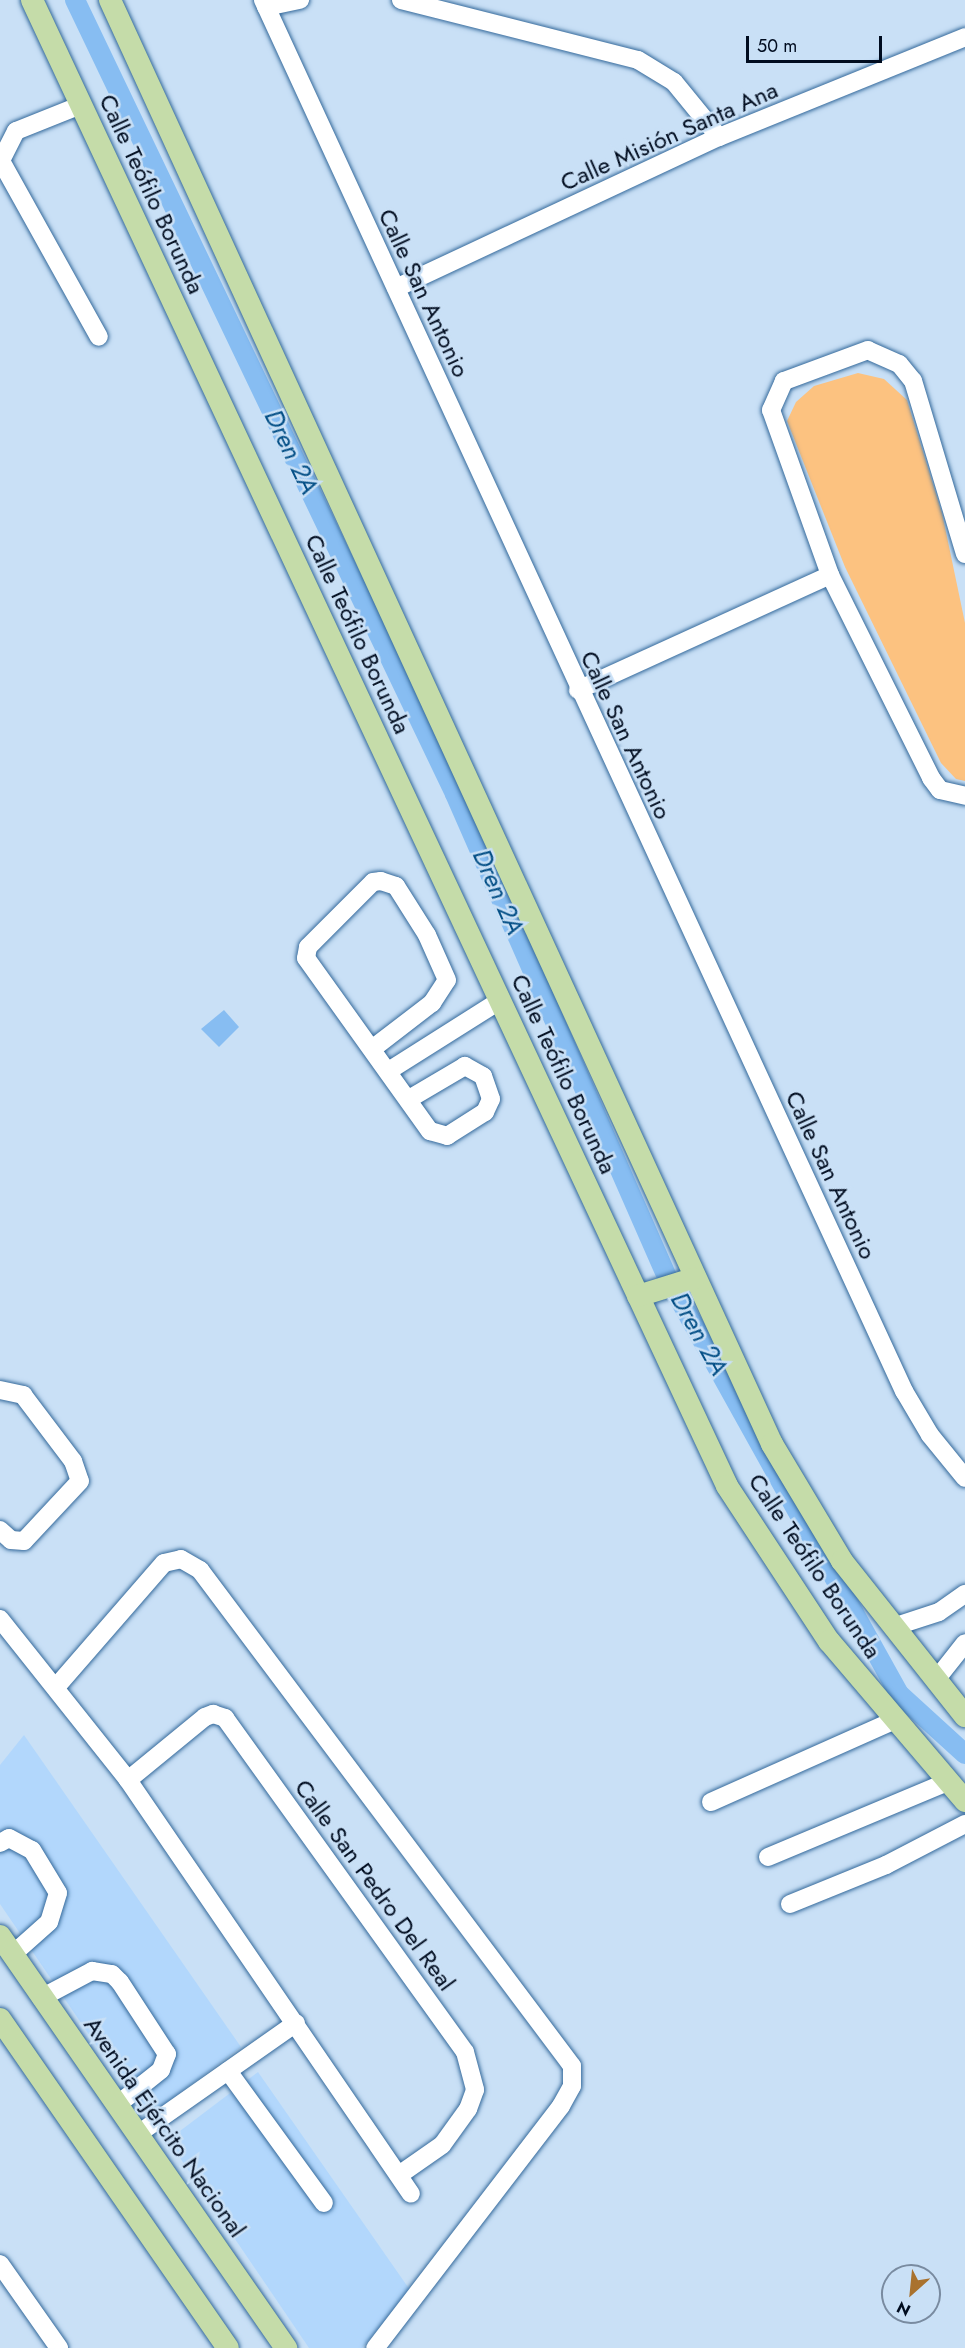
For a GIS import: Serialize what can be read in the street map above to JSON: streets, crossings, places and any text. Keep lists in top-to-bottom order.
{
  "streets": {
    "main road": ["Calle Teófilo Borunda", "Avenida Ejército Nacional"],
    "street": ["Calle Misión Santa Ana", "Calle San Antonio", "Calle San Pedro Del Real"]
  },
  "crossings": [
    ["Calle Misión Santa Ana", "Calle San Antonio"]
  ],
  "water": ["Dren 2A"],
  "scale_bar": "50 m",
  "north": "bottom left"
}
